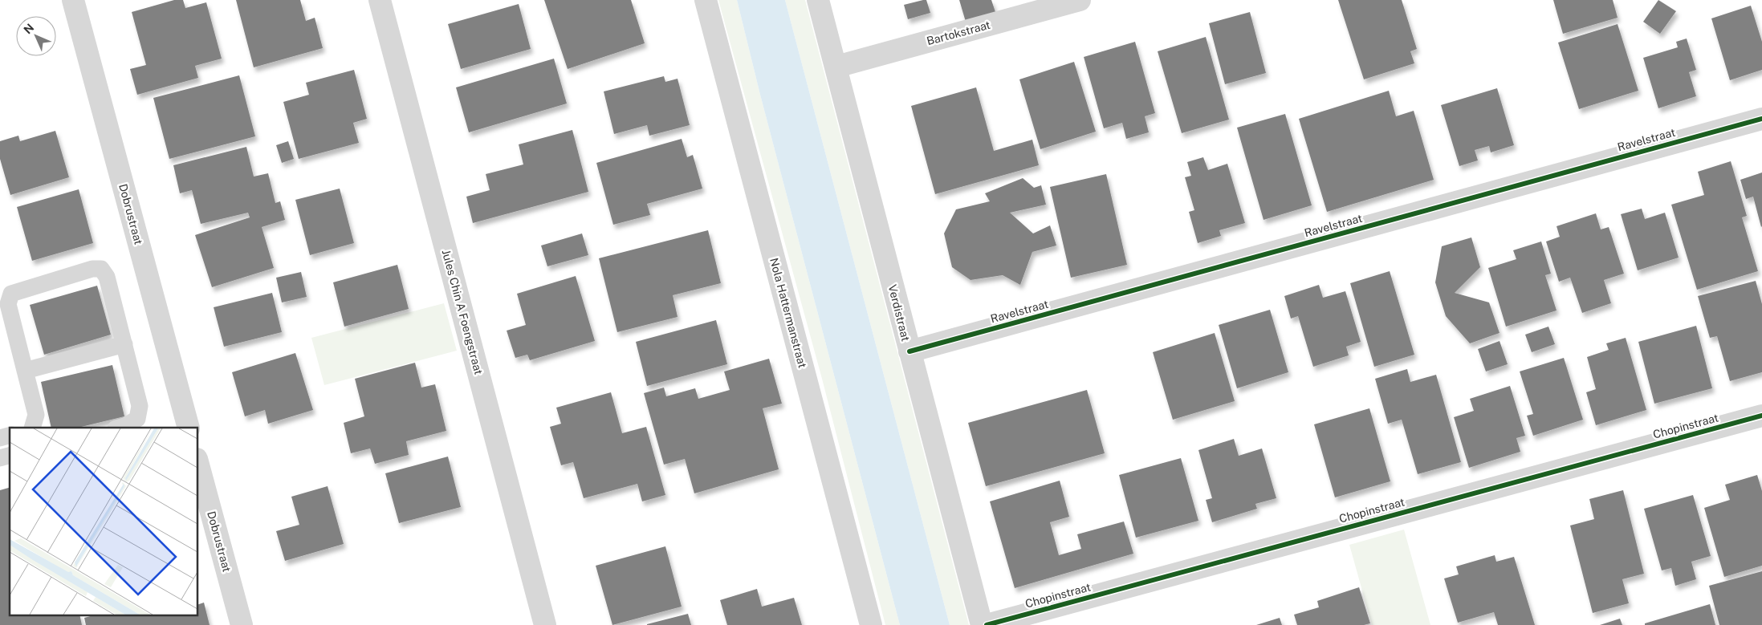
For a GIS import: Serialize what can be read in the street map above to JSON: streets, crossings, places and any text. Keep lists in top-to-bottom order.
{
  "streets": {
    "street": [
      "Bartokstraat",
      "Ravelstraat",
      "Dobrustraat",
      "Jules Chin A Foengstraat",
      "Nola Hattermanstraat",
      "Verdistraat",
      "Chopinstraat"
    ]
  },
  "crossings": [
    ["Bartokstraat", "Verdistraat"],
    ["Ravelstraat", "Verdistraat"]
  ],
  "north": "top left"
}
